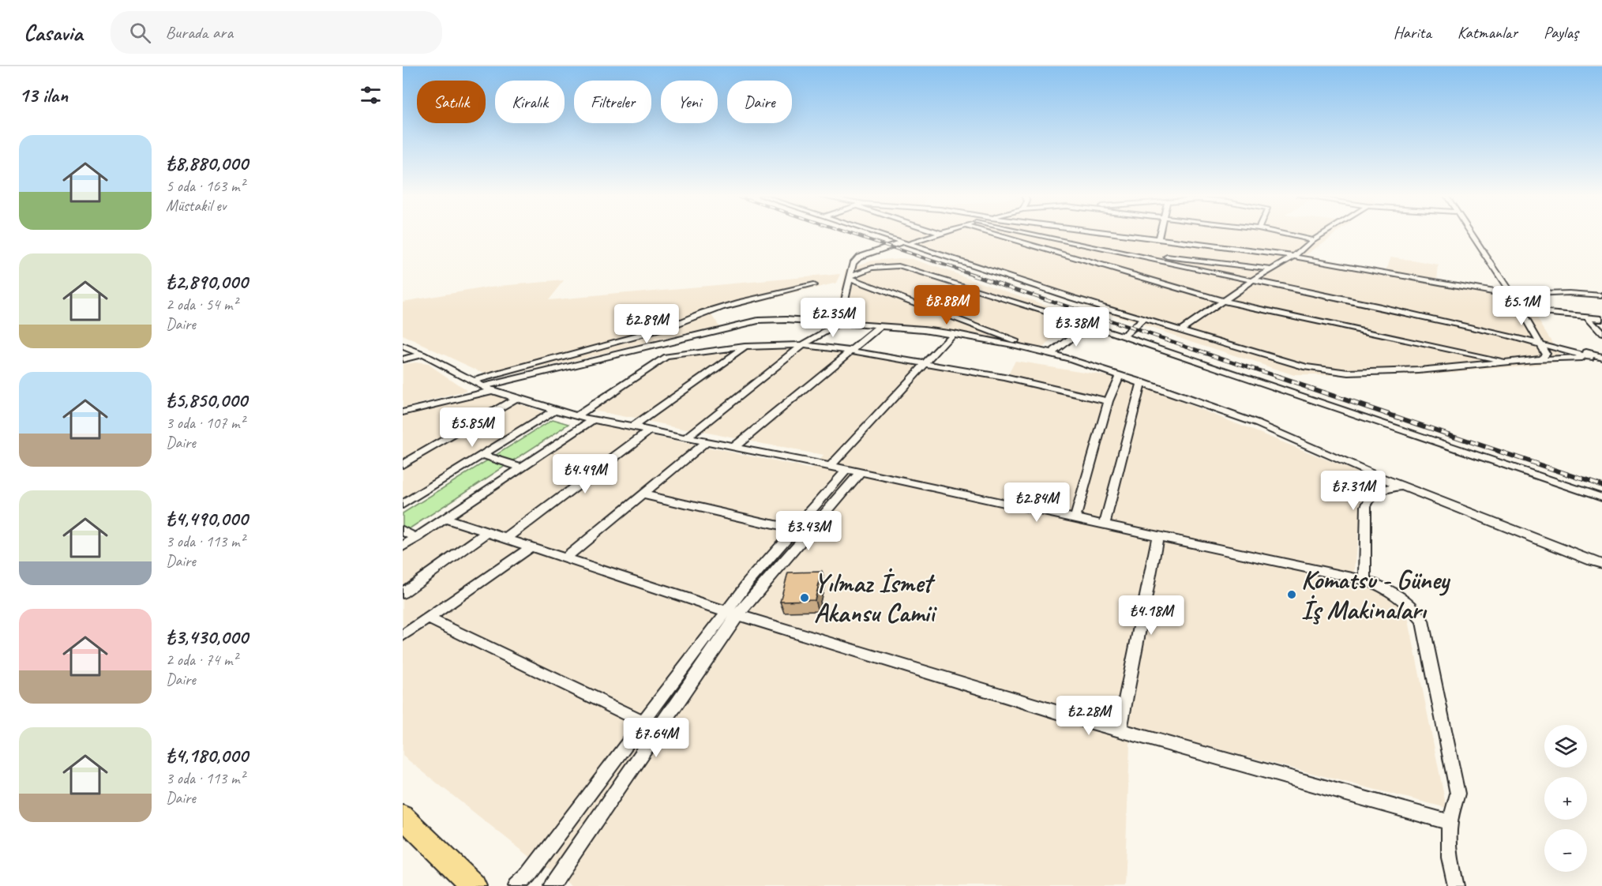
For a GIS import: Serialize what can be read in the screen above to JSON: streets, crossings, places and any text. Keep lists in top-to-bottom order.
{
  "places": ["Komatsu - Güney İş Makinaları", "Yılmaz İsmet Akansu Camii"],
  "page": {
    "header": "Casavia",
    "search": "Burada ara",
    "nav": ["Harita", "Katmanlar", "Paylaş"],
    "heading": "13 ilan",
    "chip": [
      "Satılık",
      "Kiralık",
      "Filtreler",
      "Yeni",
      "Daire"
    ],
    "list": [
      {
        "name": "₺8,880,000",
        "note": "5 oda · 163 m² · Müstakil ev"
      },
      {
        "name": "₺2,890,000",
        "note": "2 oda · 54 m² · Daire"
      },
      {
        "name": "₺5,850,000",
        "note": "3 oda · 107 m² · Daire"
      },
      {
        "name": "₺4,490,000",
        "note": "3 oda · 113 m² · Daire"
      },
      {
        "name": "₺3,430,000",
        "note": "2 oda · 74 m² · Daire"
      },
      {
        "name": "₺4,180,000",
        "note": "3 oda · 113 m² · Daire"
      }
    ],
    "price": [
      "₺8.88M",
      "₺5.1M",
      "₺2.35M",
      "₺2.89M",
      "₺3.38M",
      "₺5.85M",
      "₺4.49M",
      "₺7.31M",
      "₺2.84M",
      "₺3.43M",
      "₺4.18M",
      "₺2.28M",
      "₺7.64M"
    ],
    "map_buttons": ["+", "−"]
  }
}
